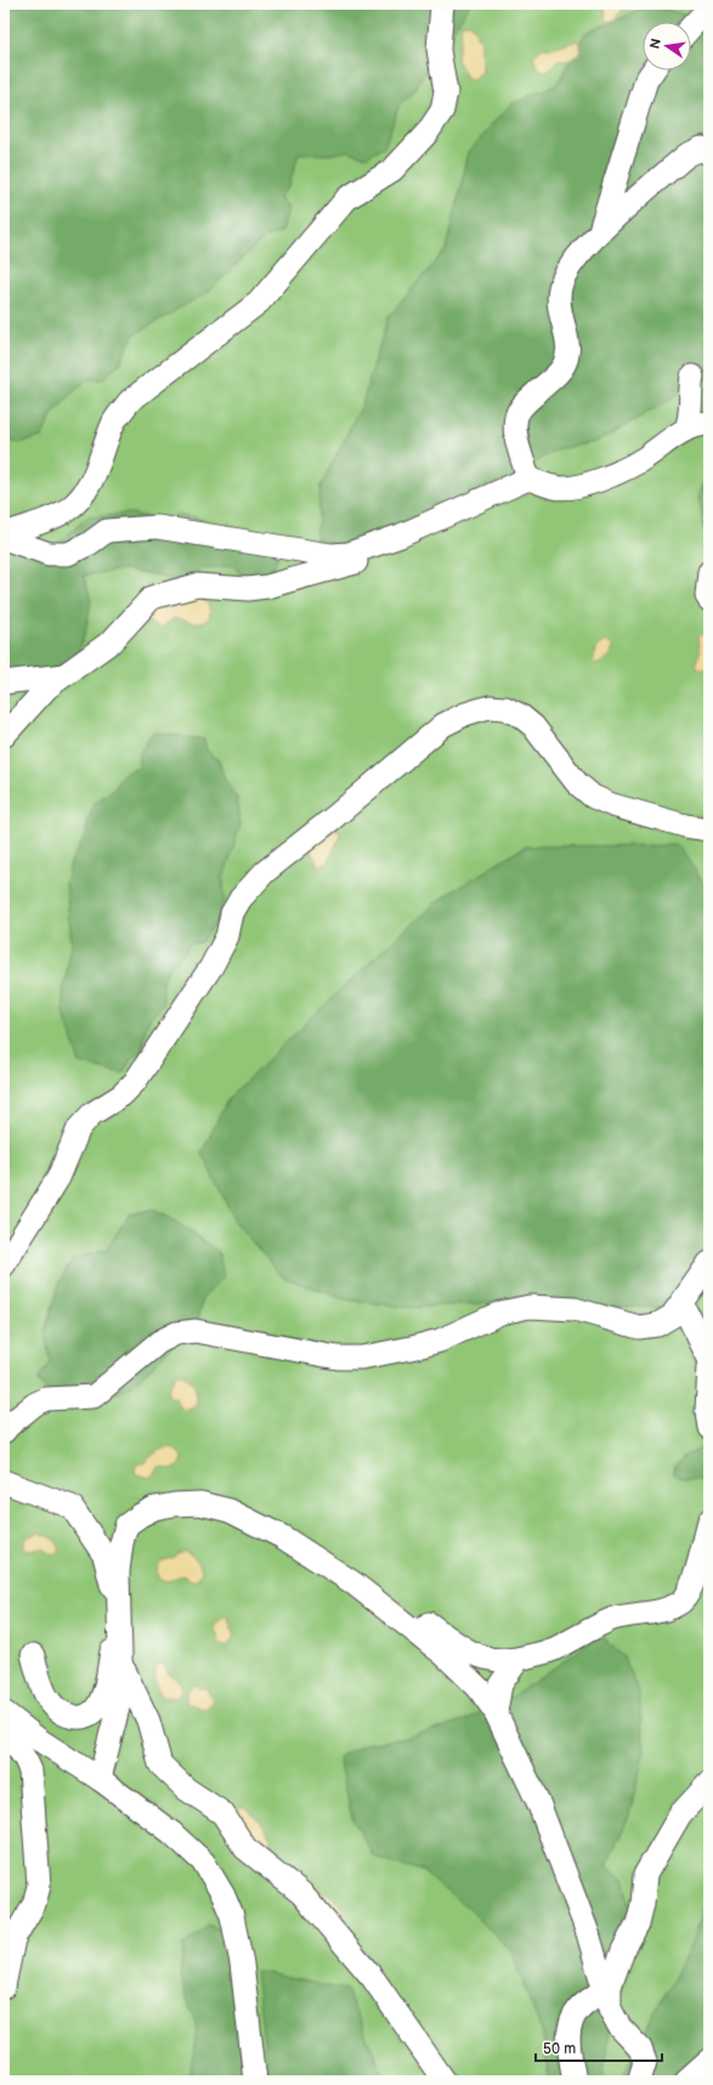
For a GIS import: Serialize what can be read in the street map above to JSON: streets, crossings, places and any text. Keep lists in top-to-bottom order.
{
  "scale_bar": "50 m",
  "north": "left"
}
